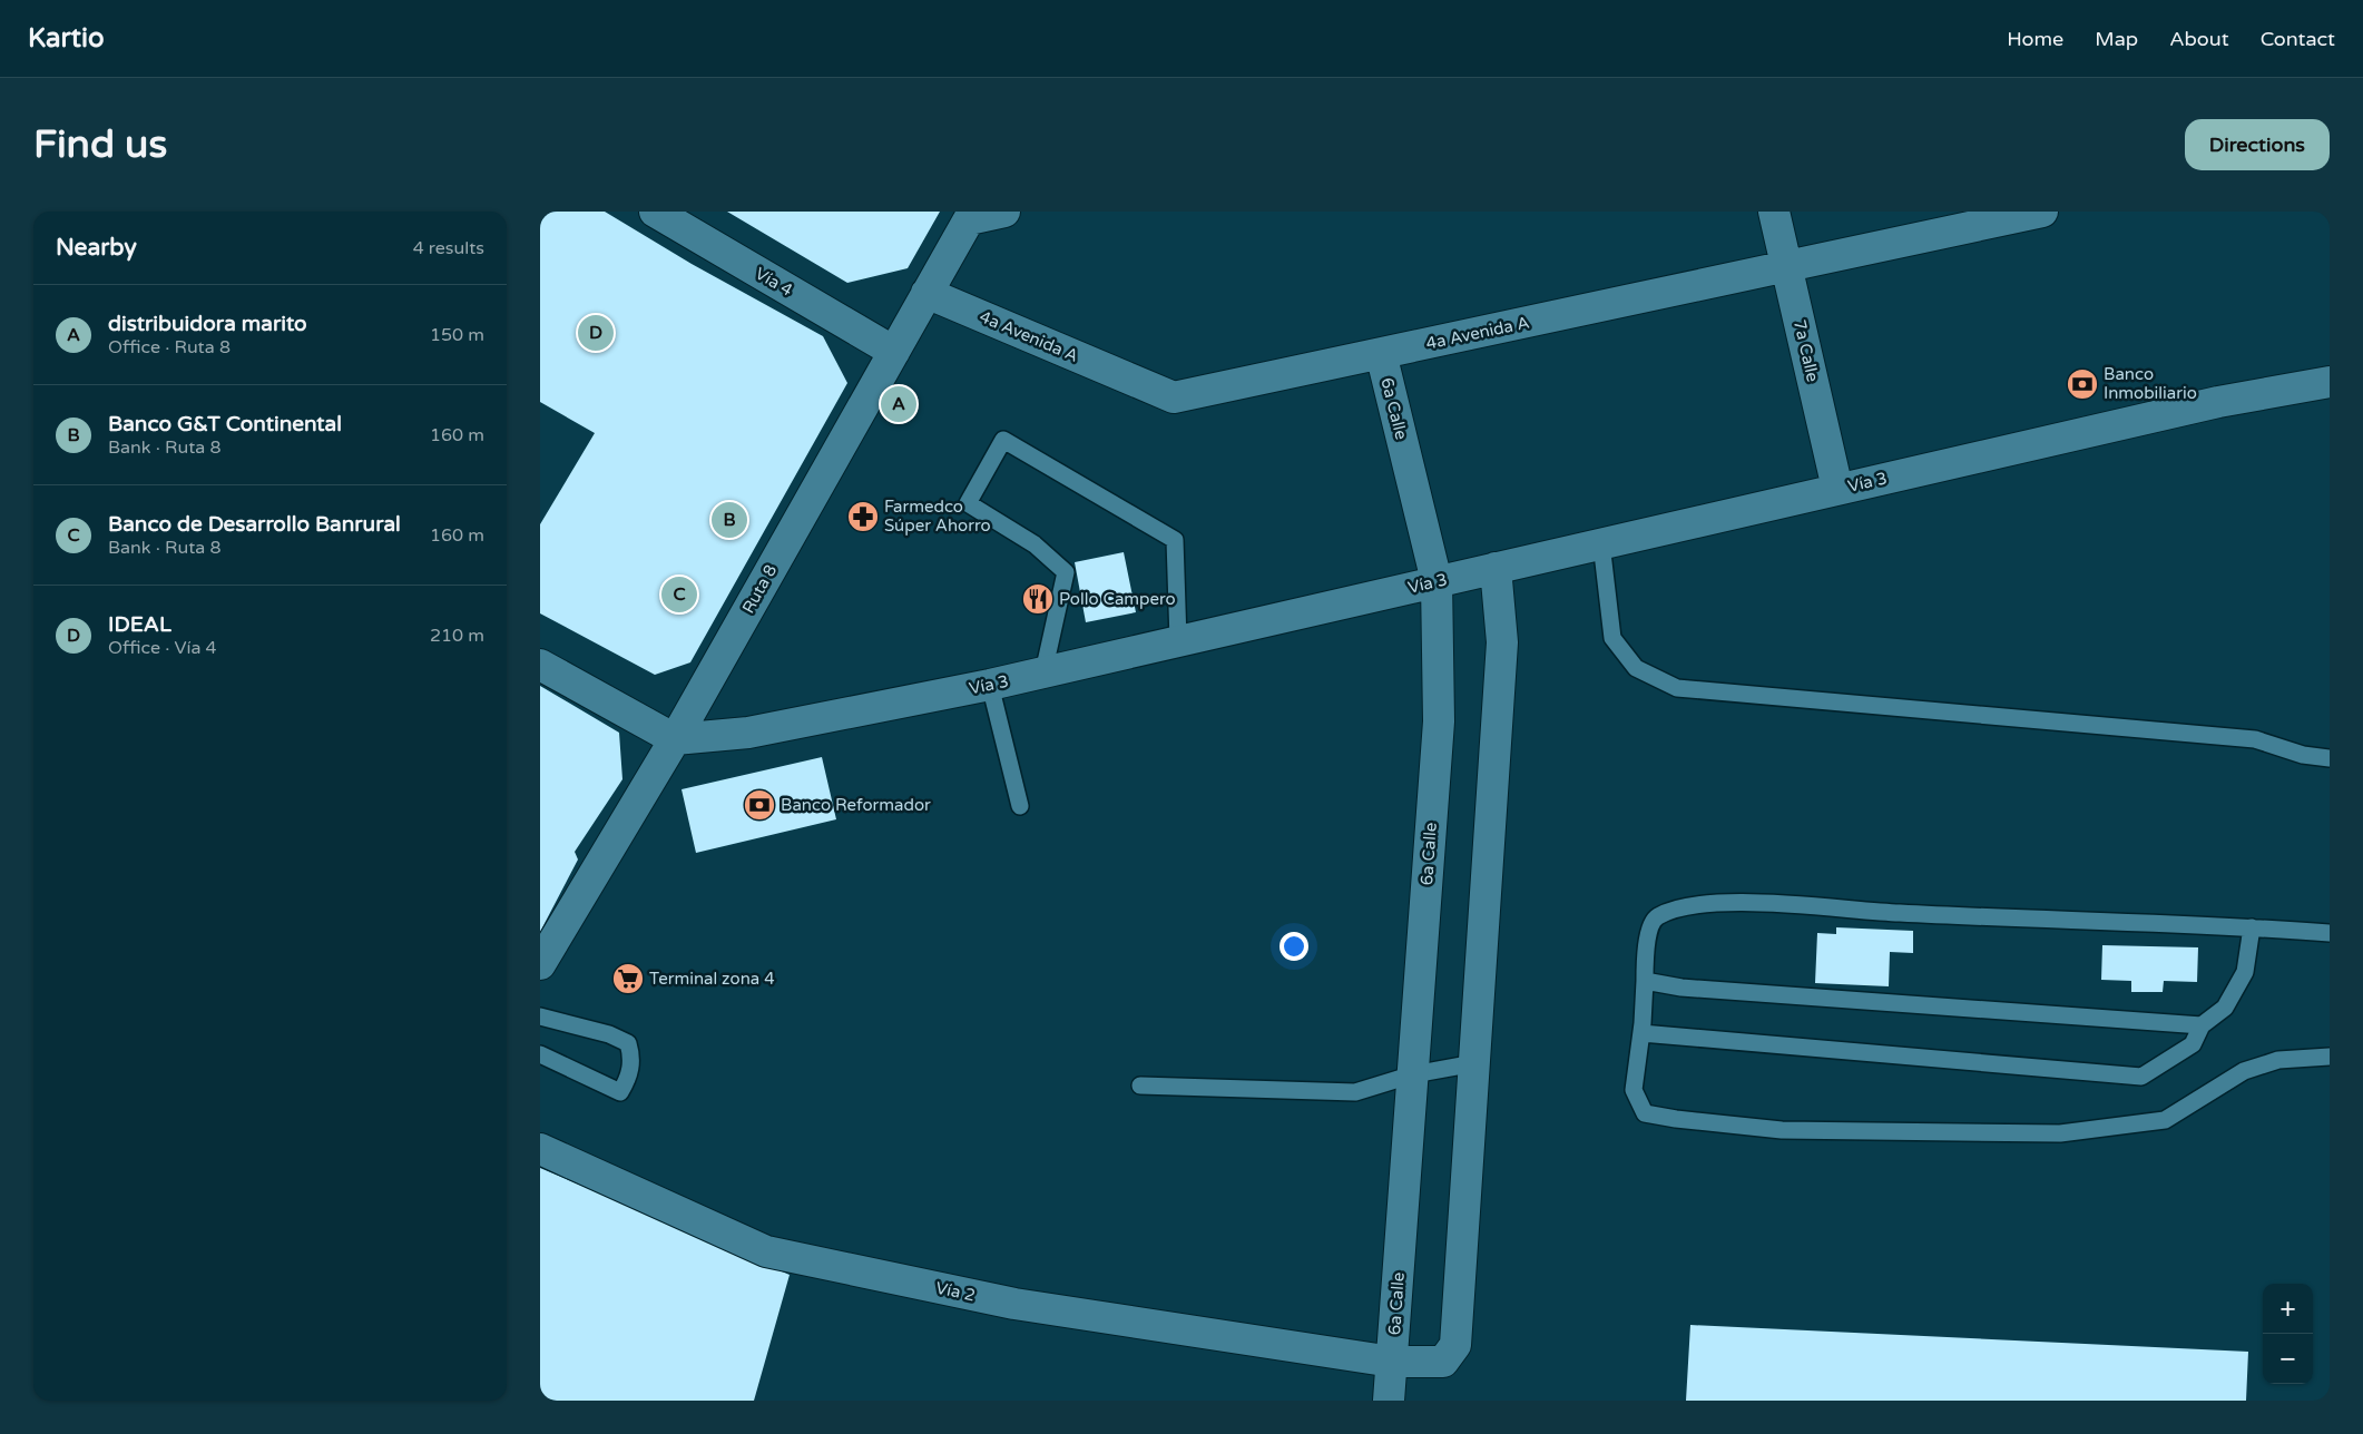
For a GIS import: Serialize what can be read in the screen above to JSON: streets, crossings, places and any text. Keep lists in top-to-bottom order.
{
  "streets": {
    "street": [
      "Vía 4",
      "4a Avenida A",
      "7a Calle",
      "6a Calle",
      "Vía 3",
      "Ruta 8",
      "Vía 2"
    ]
  },
  "crossings": [
    ["Vía 4", "Ruta 8"],
    ["4a Avenida A", "7a Calle"],
    ["4a Avenida A", "6a Calle"],
    ["4a Avenida A", "Ruta 8"],
    ["7a Calle", "Vía 3"],
    ["6a Calle", "Vía 3"],
    ["6a Calle", "Vía 2"],
    ["Vía 3", "Ruta 8"]
  ],
  "places": {
    "bank": ["Banco Inmobiliario", "Banco Reformador"],
    "pharmacy": ["Farmedco Súper Ahorro"],
    "restaurant": ["Pollo Campero"],
    "supermarket": ["Terminal zona 4"]
  },
  "page": {
    "header": "Kartio",
    "nav": [
      "Home",
      "Map",
      "About",
      "Contact"
    ],
    "buttons": "Directions",
    "title": "Find us",
    "heading": ["Nearby", "4 results"],
    "list": [
      {
        "mark": "A",
        "name": "distribuidora marito",
        "note": "Office · Ruta 8",
        "value": "150 m"
      },
      {
        "mark": "B",
        "name": "Banco G&T Continental",
        "note": "Bank · Ruta 8",
        "value": "160 m"
      },
      {
        "mark": "C",
        "name": "Banco de Desarrollo Banrural",
        "note": "Bank · Ruta 8",
        "value": "160 m"
      },
      {
        "mark": "D",
        "name": "IDEAL",
        "note": "Office · Vía 4",
        "value": "210 m"
      }
    ],
    "pins": [
      "D",
      "A",
      "B",
      "C"
    ],
    "map_buttons": ["+", "−"]
  }
}
